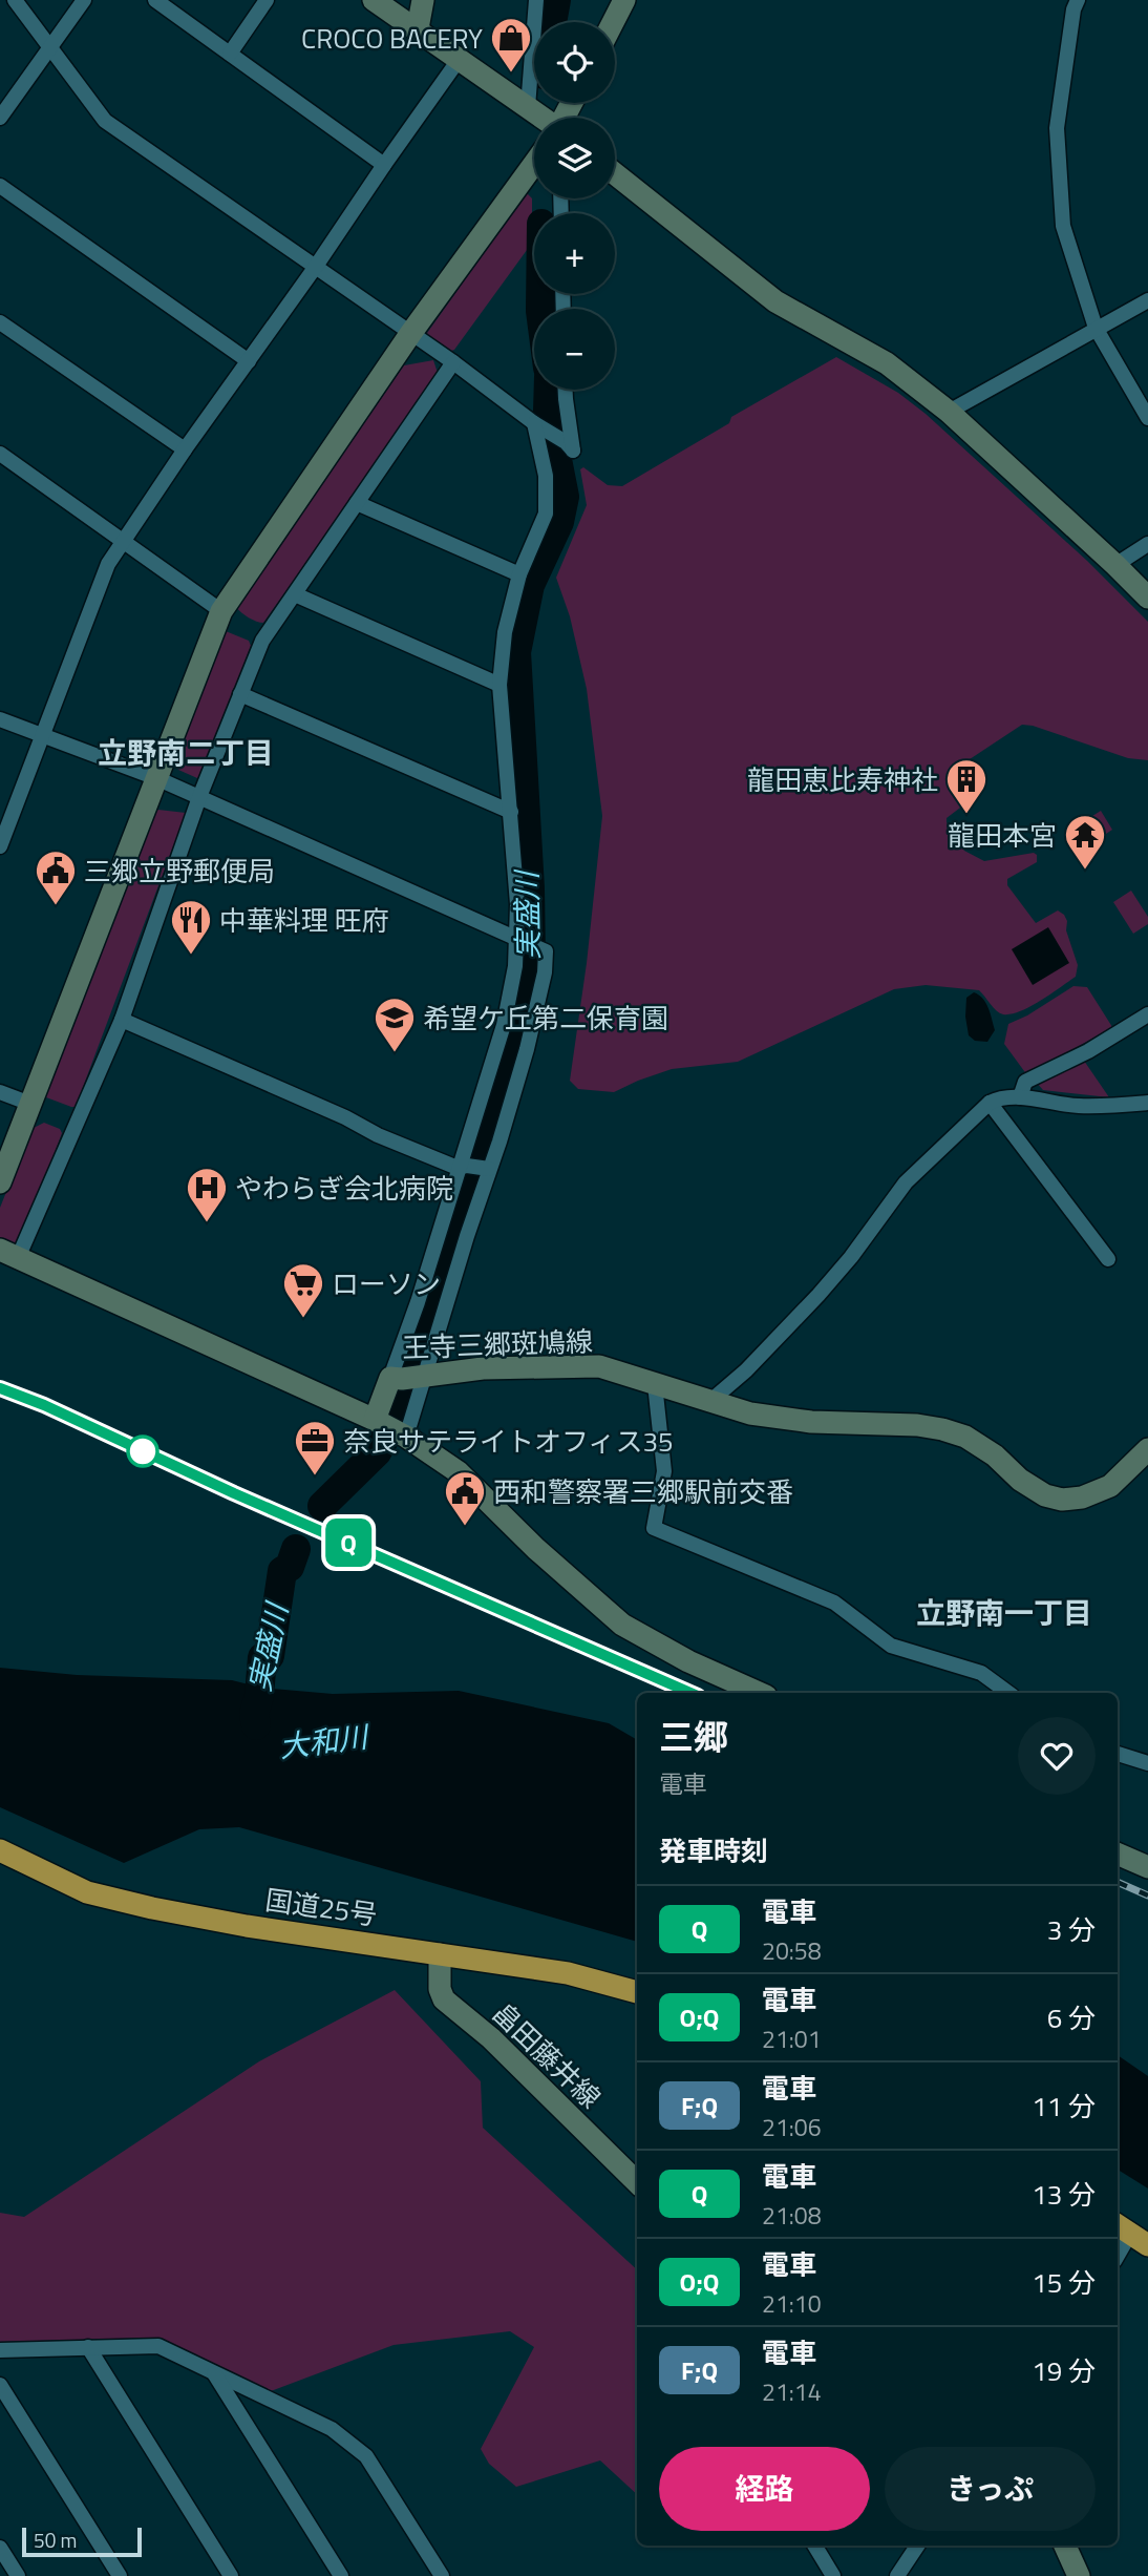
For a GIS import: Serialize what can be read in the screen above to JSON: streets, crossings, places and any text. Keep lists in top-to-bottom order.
{
  "streets": {
    "highway": ["国道25号"],
    "street": ["王寺三郷斑鳩線", "畠田藤井線"]
  },
  "crossings": [
    ["国道25号", "畠田藤井線"]
  ],
  "districts": ["立野南二丁目", "立野南一丁目"],
  "water": ["実盛川", "大和川"],
  "places": {
    "shop": ["CROCO BACERY"],
    "building": ["龍田恵比寿神社"],
    "temple": ["龍田本宮"],
    "public building": ["三郷立野郵便局", "西和警察署三郷駅前交番"],
    "restaurant": ["中華料理 旺府"],
    "school or university": ["希望ケ丘第二保育園"],
    "hospital": ["やわらぎ会北病院"],
    "supermarket": ["ローソン"],
    "office": ["奈良サテライトオフィス35"]
  },
  "scale_bar": "50 m",
  "page": {
    "on_map": "Q",
    "map_buttons": ["+", "−"],
    "heading": [
      ["三郷", "電車"],
      "発車時刻"
    ],
    "list": [
      {
        "mark": "Q",
        "name": "電車",
        "note": "20:58",
        "value": "3 分"
      },
      {
        "mark": "O;Q",
        "name": "電車",
        "note": "21:01",
        "value": "6 分"
      },
      {
        "mark": "F;Q",
        "name": "電車",
        "note": "21:06",
        "value": "11 分"
      },
      {
        "mark": "Q",
        "name": "電車",
        "note": "21:08",
        "value": "13 分"
      },
      {
        "mark": "O;Q",
        "name": "電車",
        "note": "21:10",
        "value": "15 分"
      },
      {
        "mark": "F;Q",
        "name": "電車",
        "note": "21:14",
        "value": "19 分"
      }
    ],
    "buttons": ["経路", "きっぷ"],
    "scale": "50 m"
  }
}
